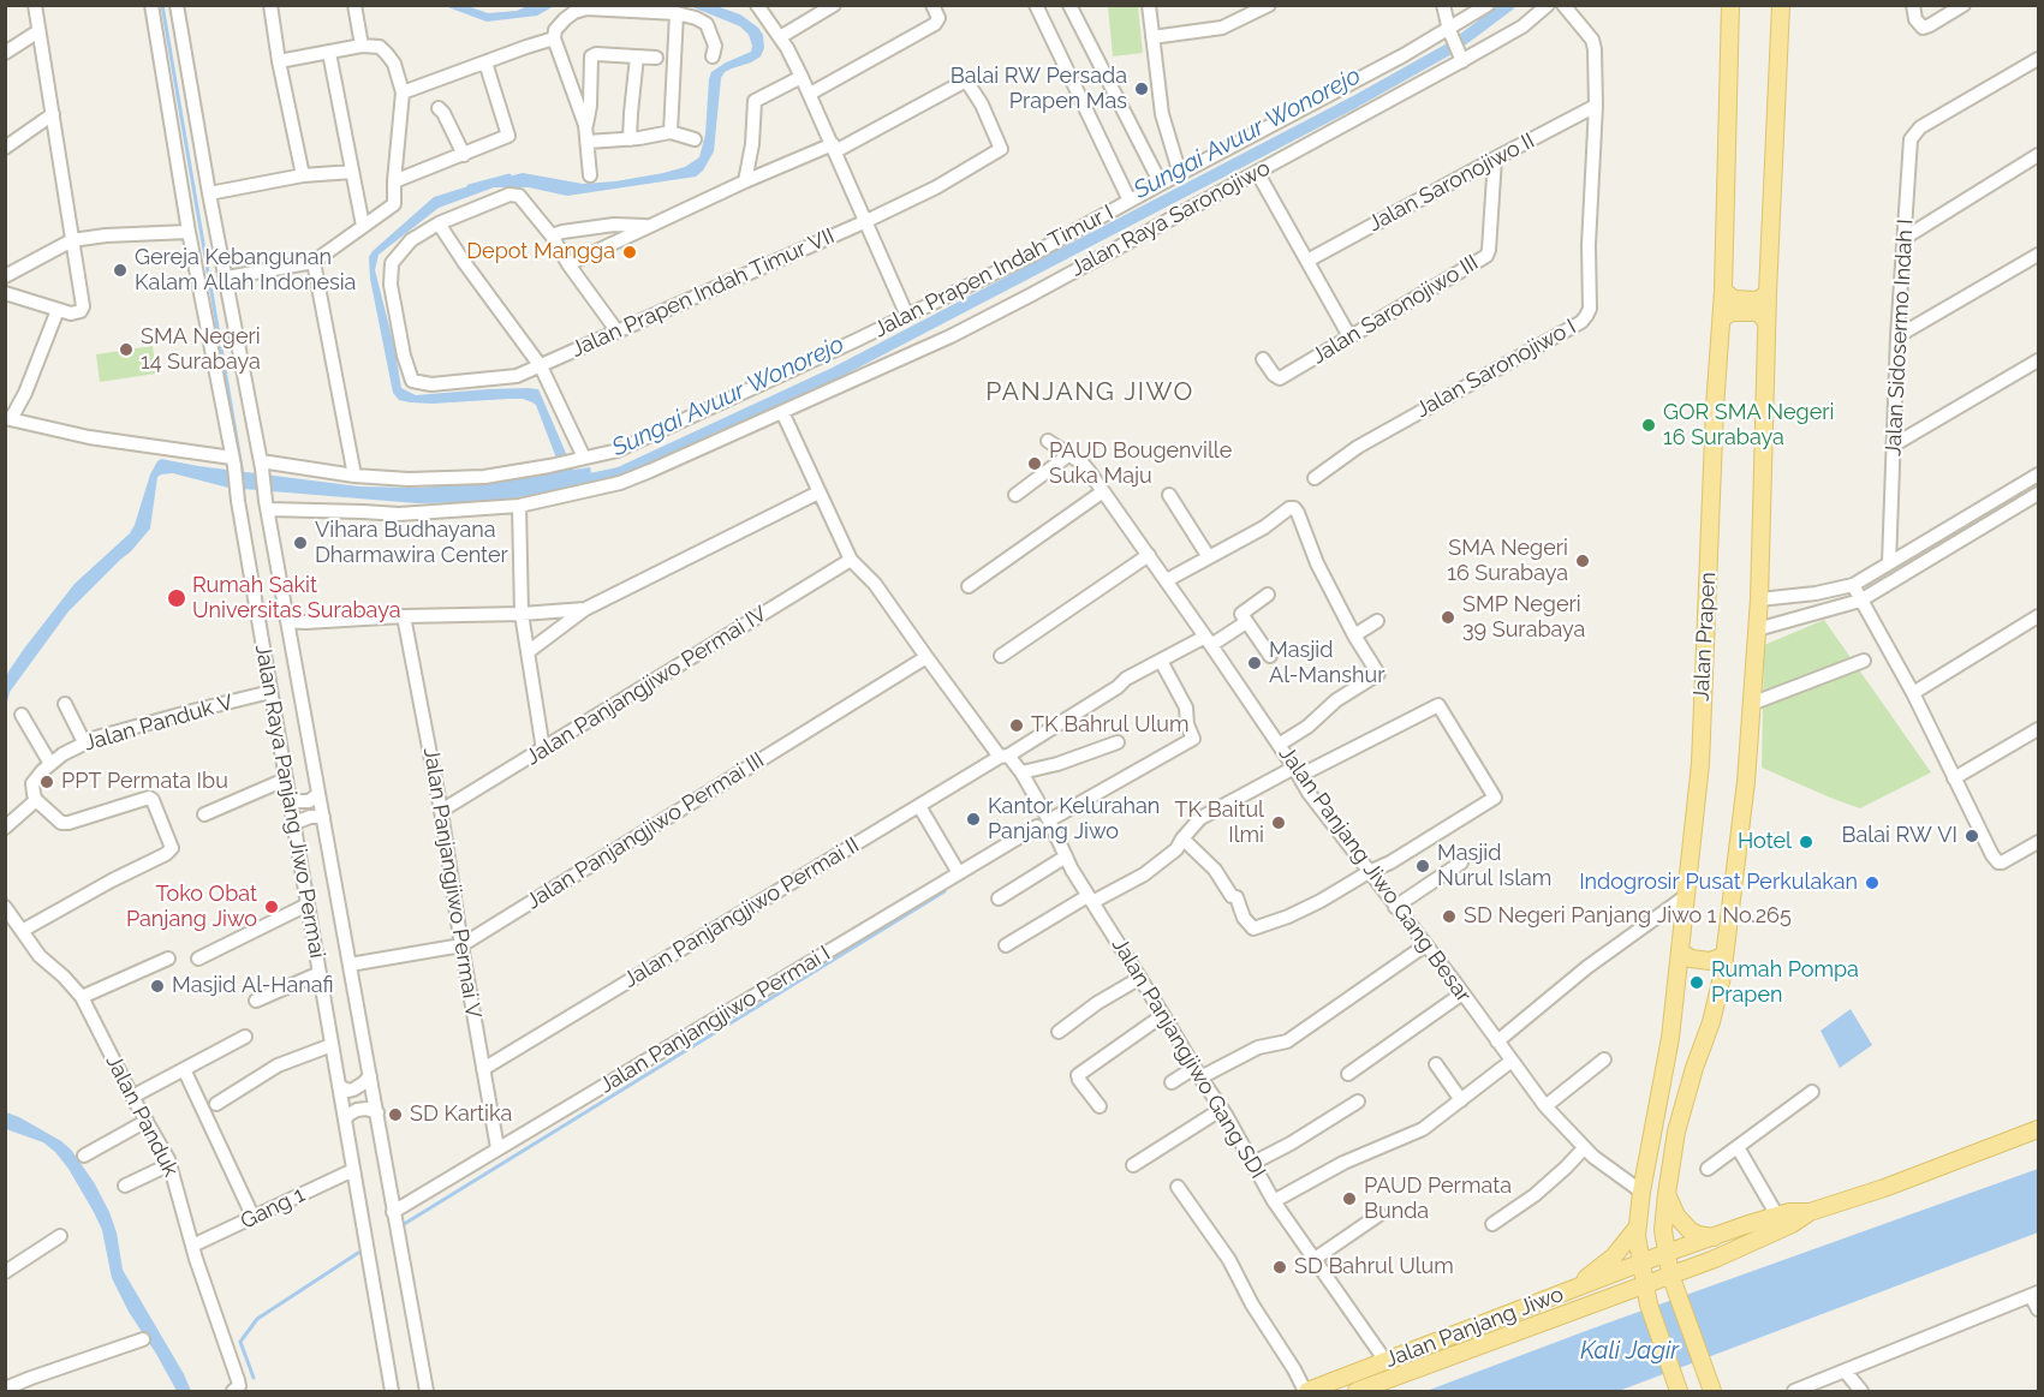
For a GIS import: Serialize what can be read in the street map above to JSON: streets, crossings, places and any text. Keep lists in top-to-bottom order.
{
  "streets": {
    "main road": ["Jalan Prapen", "Jalan Panjang Jiwo"],
    "street": [
      "Jalan Saronojiwo II",
      "Jalan Raya Saronojiwo",
      "Jalan Prapen Indah Timur I",
      "Jalan Prapen Indah Timur VII",
      "Jalan Saronojiwo III",
      "Jalan Sidosermo Indah I",
      "Jalan Saronojiwo I",
      "Jalan Panjangjiwo Permai IV",
      "Jalan Panduk V",
      "Jalan Raya Panjang Jiwo Permai",
      "Jalan Panjangjiwo Permai III",
      "Jalan Panjang Jiwo Gang Besar",
      "Jalan Panjangjiwo Permai V",
      "Jalan Panjangjiwo Permai II",
      "Jalan Panjangjiwo Permai I",
      "Jalan Panjangjiwo Gang SDI",
      "Jalan Panduk",
      "Gang 1"
    ]
  },
  "crossings": [
    ["Jalan Saronojiwo II", "Jalan Saronojiwo III"],
    ["Jalan Saronojiwo II", "Jalan Saronojiwo I"],
    ["Jalan Raya Saronojiwo", "Jalan Raya Panjang Jiwo Permai"],
    ["Jalan Raya Saronojiwo", "Jalan Panjangjiwo Gang SDI"],
    ["Jalan Prapen Indah Timur I", "Jalan Raya Panjang Jiwo Permai"],
    ["Jalan Prapen", "Jalan Panjang Jiwo Gang Besar"],
    ["Jalan Prapen", "Jalan Panjang Jiwo"],
    ["Jalan Panjangjiwo Permai IV", "Jalan Panjangjiwo Permai V"],
    ["Jalan Panjangjiwo Permai IV", "Jalan Panjangjiwo Gang SDI"],
    ["Jalan Panduk V", "Jalan Raya Panjang Jiwo Permai"],
    ["Jalan Raya Panjang Jiwo Permai", "Jalan Panjangjiwo Permai III"],
    ["Jalan Raya Panjang Jiwo Permai", "Jalan Panjangjiwo Permai I"],
    ["Jalan Raya Panjang Jiwo Permai", "Gang 1"],
    ["Jalan Panjangjiwo Permai III", "Jalan Panjangjiwo Permai V"],
    ["Jalan Panjangjiwo Permai III", "Jalan Panjangjiwo Gang SDI"],
    ["Jalan Panjang Jiwo Gang Besar", "Jalan Panjangjiwo Permai II"],
    ["Jalan Panjangjiwo Permai V", "Jalan Panjangjiwo Permai II"],
    ["Jalan Panjangjiwo Permai V", "Jalan Panjangjiwo Permai I"],
    ["Jalan Panjangjiwo Permai II", "Jalan Panjangjiwo Gang SDI"],
    ["Jalan Panjangjiwo Gang SDI", "Jalan Panjang Jiwo"],
    ["Jalan Panduk", "Gang 1"]
  ],
  "districts": ["PANJANG JIWO"],
  "water": ["Sungai Avuur Wonorejo", "Kali Jagir"],
  "places": [
    "Balai RW Persada Prapen Mas",
    "Depot Mangga",
    "Gereja Kebangunan Kalam Allah Indonesia",
    "SMA Negeri 14 Surabaya",
    "GOR SMA Negeri 16 Surabaya",
    "PAUD Bougenville Suka Maju",
    "Vihara Budhayana Dharmawira Center",
    "SMA Negeri 16 Surabaya",
    "Rumah Sakit Universitas Surabaya",
    "SMP Negeri 39 Surabaya",
    "Masjid Al-Manshur",
    "TK Bahrul Ulum",
    "PPT Permata Ibu",
    "Kantor Kelurahan Panjang Jiwo",
    "TK Baitul Ilmi",
    "Balai RW VI",
    "Hotel",
    "Masjid Nurul Islam",
    "Indogrosir Pusat Perkulakan",
    "Toko Obat Panjang Jiwo",
    "SD Negeri Panjang Jiwo 1 No.265",
    "Rumah Pompa Prapen",
    "Masjid Al-Hanafi",
    "SD Kartika",
    "PAUD Permata Bunda",
    "SD Bahrul Ulum"
  ]
}
